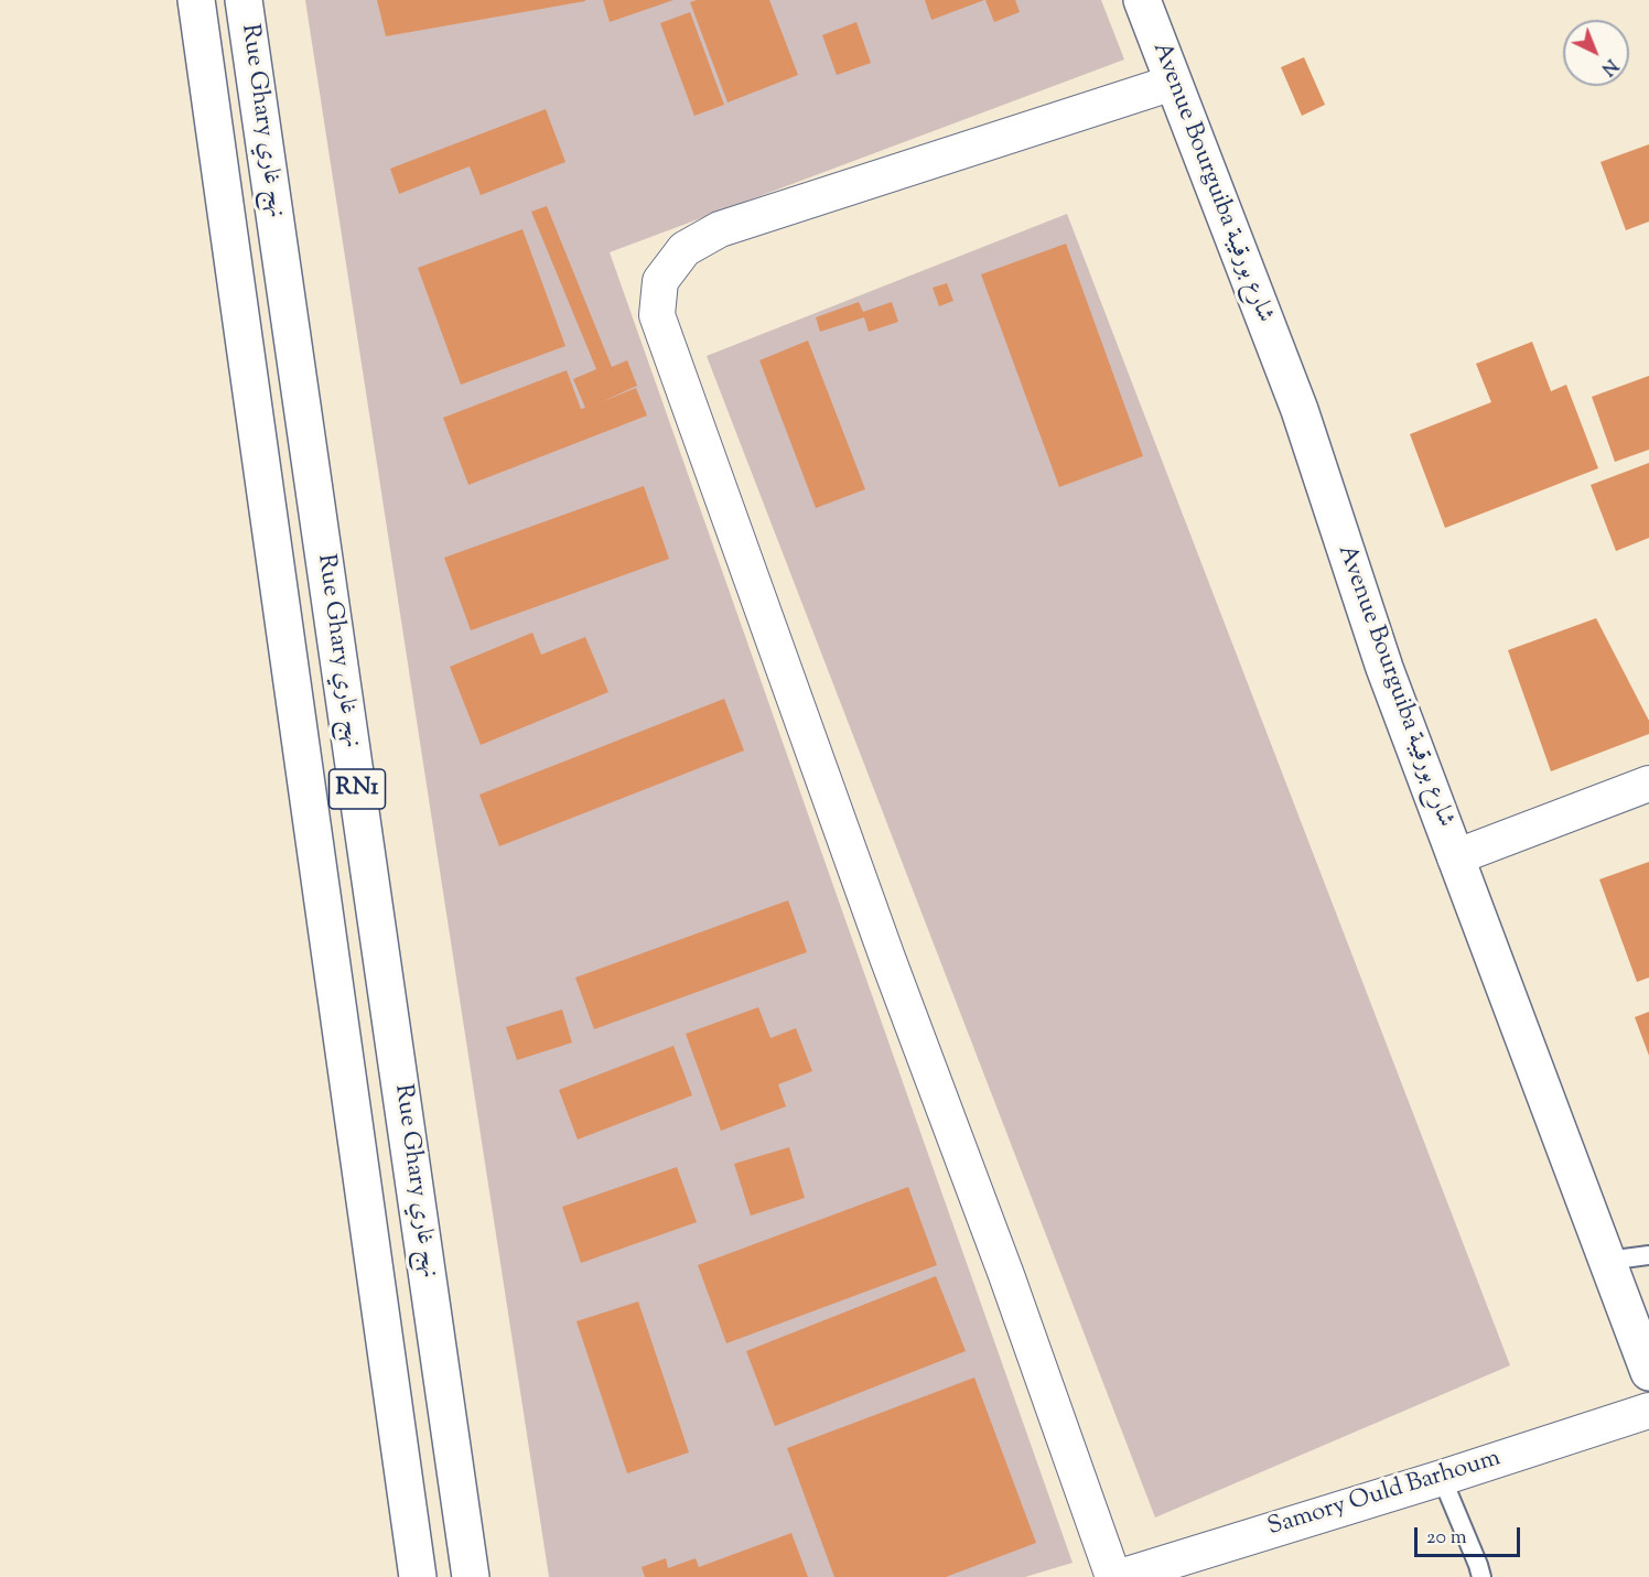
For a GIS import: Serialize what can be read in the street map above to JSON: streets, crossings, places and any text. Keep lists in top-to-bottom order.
{
  "streets": {
    "main road": ["Rue Ghary نهج غاري", "Avenue Bourguiba شارع بورقيبة", "RN1"],
    "street": ["Samory Ould Barhoum"]
  },
  "scale_bar": "20 m",
  "north": "bottom right"
}
